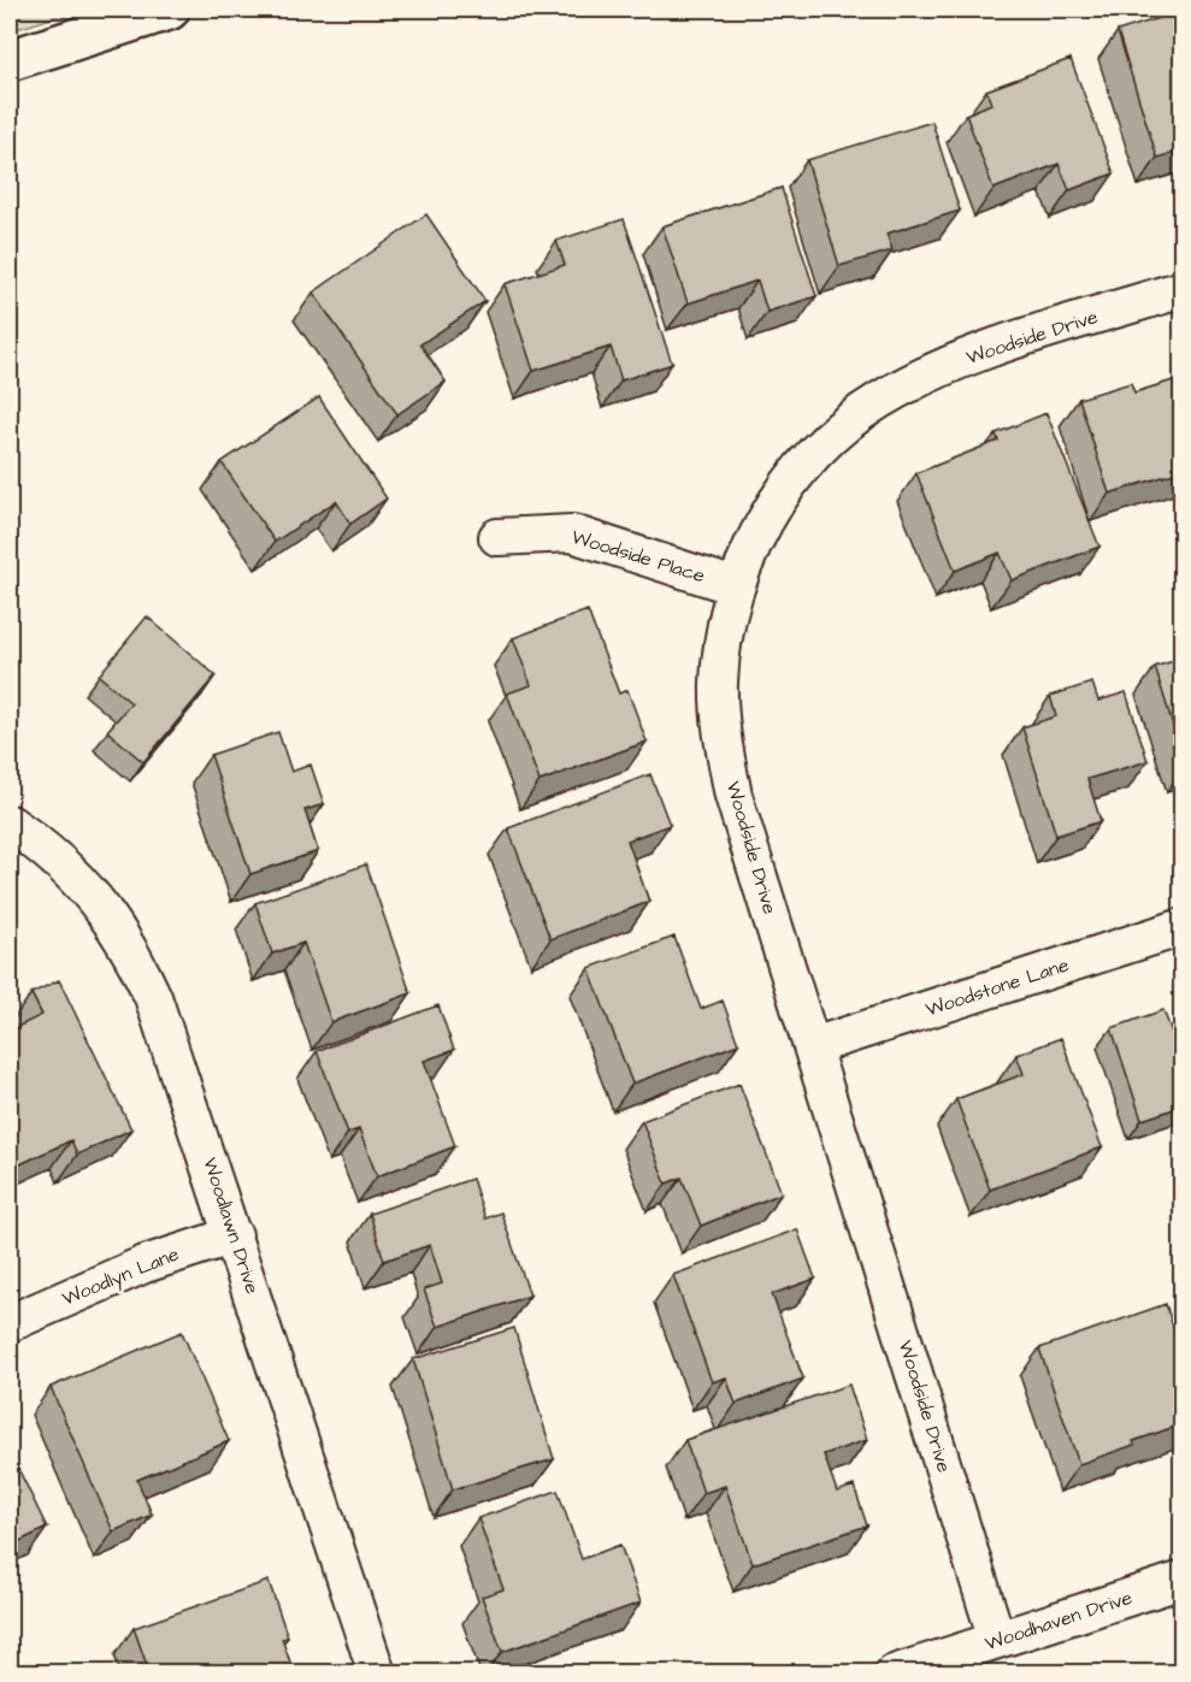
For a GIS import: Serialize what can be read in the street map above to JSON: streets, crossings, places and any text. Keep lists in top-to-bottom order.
{
  "streets": {
    "street": [
      "Woodside Drive",
      "Woodside Place",
      "Woodstone Lane",
      "Woodlawn Drive",
      "Woodlyn Lane",
      "Woodhaven Drive"
    ]
  },
  "crossings": [
    ["Woodside Drive", "Woodside Place"],
    ["Woodside Drive", "Woodstone Lane"],
    ["Woodside Drive", "Woodhaven Drive"],
    ["Woodlawn Drive", "Woodlyn Lane"]
  ]
}
